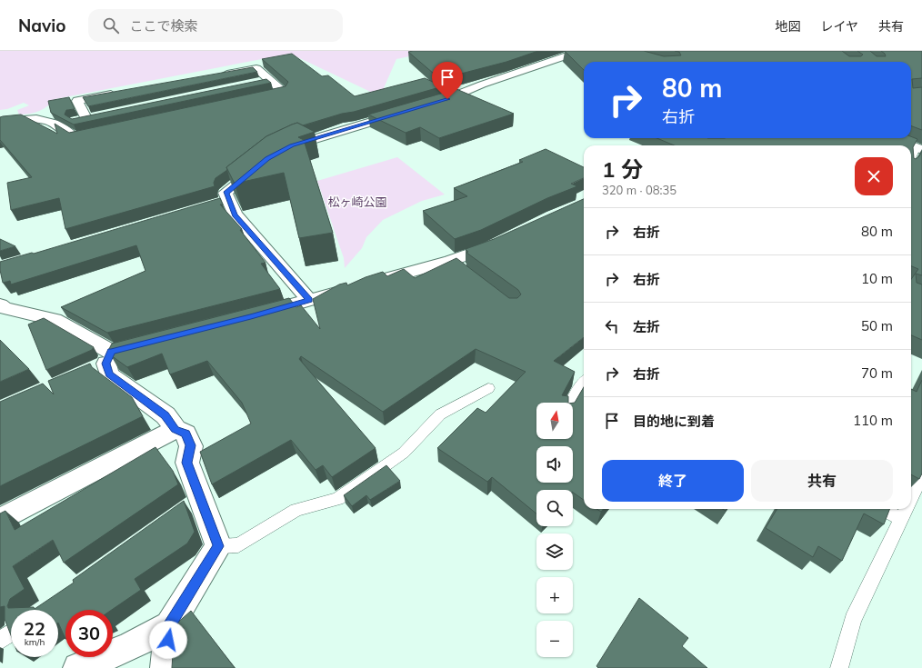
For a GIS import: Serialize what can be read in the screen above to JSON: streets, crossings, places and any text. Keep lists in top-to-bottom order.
{
  "parks": ["松ヶ崎公園"],
  "north": "top",
  "page": {
    "header": "Navio",
    "search": "ここで検索",
    "nav": ["地図", "レイヤ", "共有"],
    "turn": ["80 m", "右折"],
    "heading": ["1 分", "320 m · 08:35"],
    "list": [
      {
        "name": "右折",
        "value": "80 m"
      },
      {
        "name": "右折",
        "value": "10 m"
      },
      {
        "name": "左折",
        "value": "50 m"
      },
      {
        "name": "右折",
        "value": "70 m"
      },
      {
        "name": "目的地に到着",
        "value": "110 m"
      }
    ],
    "map_buttons": ["+", "−"],
    "buttons": ["終了", "共有"],
    "speed": "22 km/h",
    "limit": "30"
  }
}
